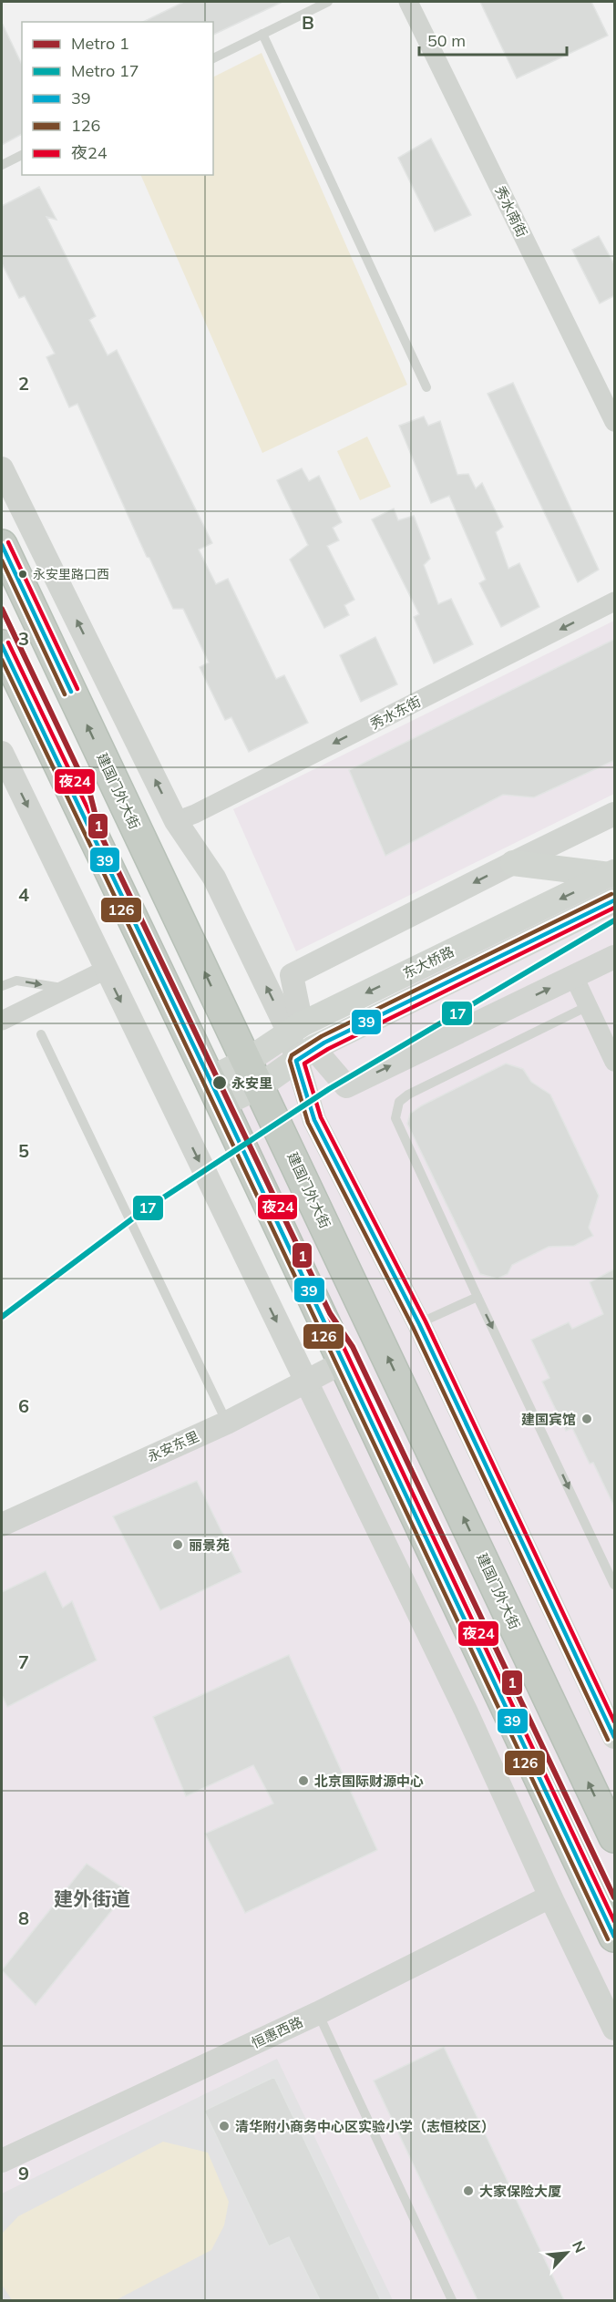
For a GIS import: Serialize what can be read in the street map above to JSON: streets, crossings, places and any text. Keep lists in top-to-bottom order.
{
  "streets": {
    "highway": ["建国门外大街"],
    "main road": ["东大桥路"],
    "street": [
      "秀水南街",
      "秀水东街",
      "永安东里",
      "恒惠西路"
    ]
  },
  "crossings": [
    ["建国门外大街", "东大桥路"]
  ],
  "one_way": ["秀水东街"],
  "districts": ["建外街道"],
  "places": [
    "永安里路口西",
    "永安里",
    "建国宾馆",
    "丽景苑",
    "北京国际财源中心",
    "清华附小商务中心区实验小学（志恒校区）",
    "大家保险大厦"
  ],
  "lines": [
    "transit line 夜24",
    "transit line 39",
    "transit line 126",
    "metro line 1",
    "metro line 17"
  ],
  "legend": [
    "Metro 1",
    "Metro 17",
    "39",
    "126",
    "夜24"
  ],
  "scale_bar": "50 m",
  "north": "top right",
  "grid": {
    "columns": ["B"],
    "rows": [
      "2",
      "3",
      "4",
      "5",
      "6",
      "7",
      "8",
      "9"
    ]
  }
}
